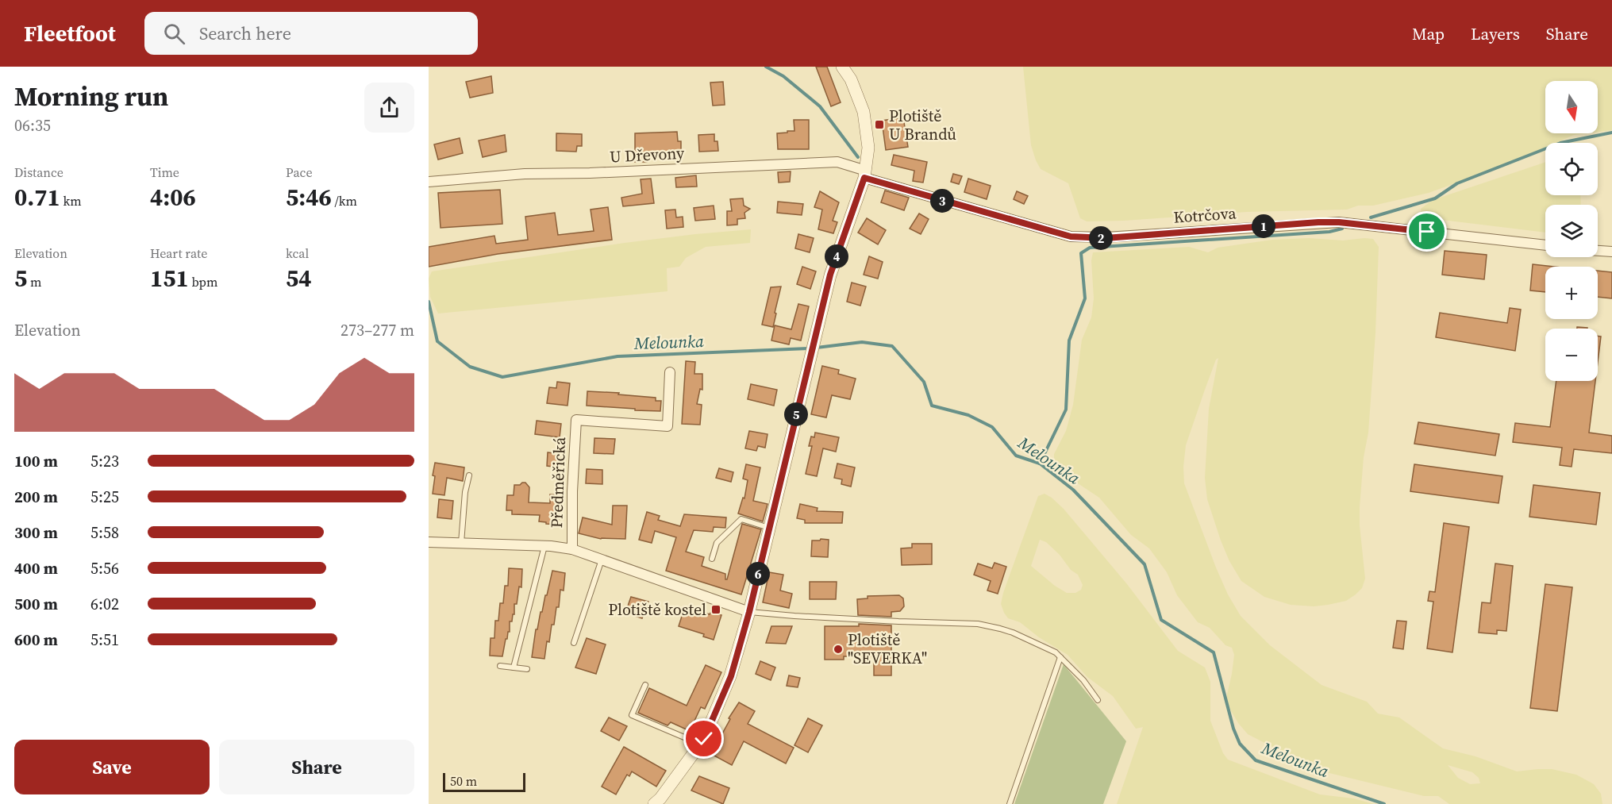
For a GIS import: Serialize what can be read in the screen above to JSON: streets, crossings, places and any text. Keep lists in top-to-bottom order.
{
  "streets": {
    "street": ["U Dřevony", "Kotrčova", "Předměřická"]
  },
  "crossings": [
    ["U Dřevony", "Kotrčova"]
  ],
  "water": ["Melounka"],
  "places": {
    "transit": ["Plotiště U Brandů", "Plotiště kostel"],
    "other": ["Plotiště \"SEVERKA\""]
  },
  "scale_bar": "50 m",
  "north": "bottom",
  "page": {
    "header": "Fleetfoot",
    "search": "Search here",
    "nav": ["Map", "Layers", "Share"],
    "heading": ["Morning run", "06:35"],
    "map_buttons": ["+", "−"],
    "stats": [
      ["Distance", "0.71 km"],
      ["Time", "4:06"],
      ["Pace", "5:46 /km"],
      ["Elevation", "5 m"],
      ["Heart rate", "151 bpm"],
      ["kcal", "54"]
    ],
    "pins": [
      "3",
      "1",
      "2",
      "4",
      "5",
      "6"
    ],
    "chart": ["Elevation", "273–277 m"],
    "list": [
      {
        "name": "100 m",
        "note": "5:23"
      },
      {
        "name": "200 m",
        "note": "5:25"
      },
      {
        "name": "300 m",
        "note": "5:58"
      },
      {
        "name": "400 m",
        "note": "5:56"
      },
      {
        "name": "500 m",
        "note": "6:02"
      },
      {
        "name": "600 m",
        "note": "5:51"
      }
    ],
    "buttons": ["Save", "Share"],
    "scale": "50 m"
  }
}
